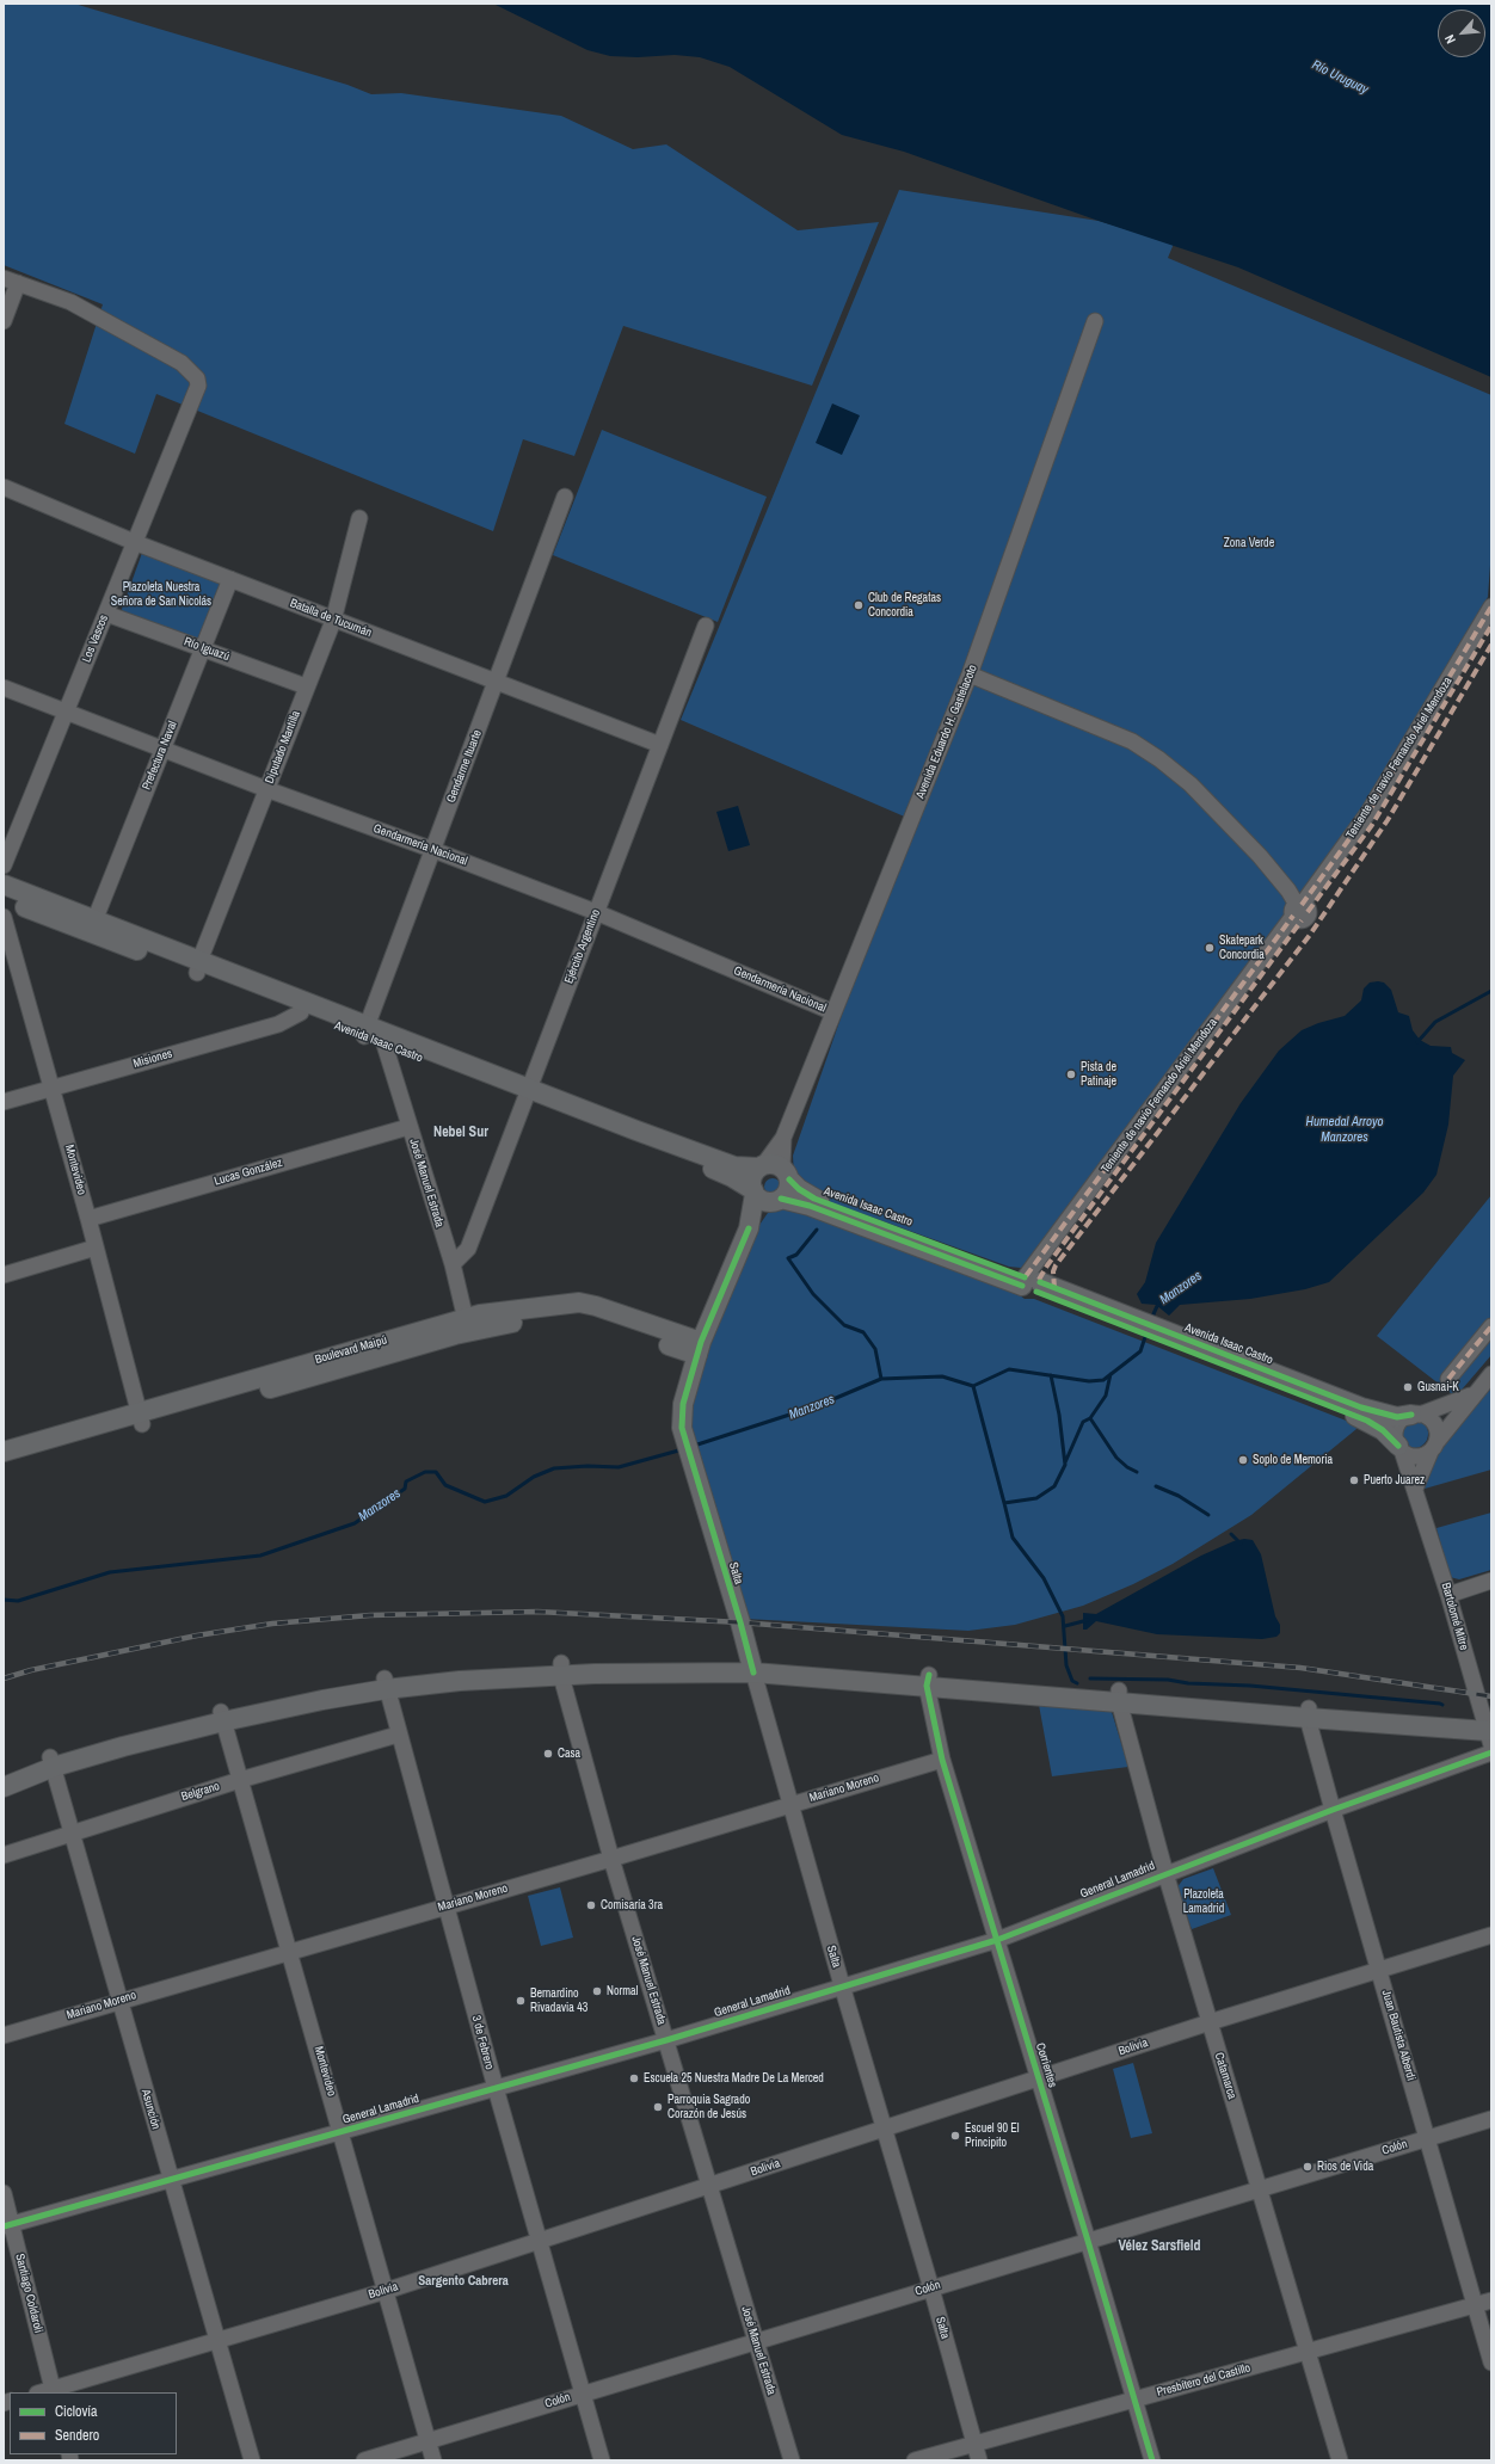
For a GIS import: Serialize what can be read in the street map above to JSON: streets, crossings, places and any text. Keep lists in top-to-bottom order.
{
  "streets": {
    "main road": ["Avenida Isaac Castro", "Boulevard Maipú", "Salta"],
    "street": [
      "Batalla de Tucumán",
      "Los Vascos",
      "Río Iguazú",
      "Avenida Eduardo H. Gastelacoto",
      "Diputado Mantilla",
      "Prefectura Naval",
      "Teniente de navío Fernando Ariel Mendoza",
      "Gendarme Ituarte",
      "Gendarmería Nacional",
      "Ejército Argentino",
      "Misiones",
      "Montevideo",
      "Lucas González",
      "José Manuel Estrada",
      "Bartolomé Mitre",
      "Mariano Moreno",
      "Belgrano",
      "General Lamadrid",
      "Juan Bautista Alberdi",
      "3 de Febrero",
      "Bolivia",
      "Corrientes",
      "Catamarca",
      "Asunción",
      "Colón",
      "Santiago Coldaroli",
      "Presbítero del Castillo"
    ]
  },
  "crossings": [
    ["Batalla de Tucumán", "Los Vascos"],
    ["Batalla de Tucumán", "Diputado Mantilla"],
    ["Batalla de Tucumán", "Prefectura Naval"],
    ["Batalla de Tucumán", "Gendarme Ituarte"],
    ["Batalla de Tucumán", "Ejército Argentino"],
    ["Los Vascos", "Río Iguazú"],
    ["Los Vascos", "Gendarmería Nacional"],
    ["Río Iguazú", "Diputado Mantilla"],
    ["Río Iguazú", "Prefectura Naval"],
    ["Avenida Eduardo H. Gastelacoto", "Gendarmería Nacional"],
    ["Avenida Eduardo H. Gastelacoto", "Avenida Isaac Castro"],
    ["Diputado Mantilla", "Gendarmería Nacional"],
    ["Diputado Mantilla", "Avenida Isaac Castro"],
    ["Prefectura Naval", "Gendarmería Nacional"],
    ["Prefectura Naval", "Avenida Isaac Castro"],
    ["Teniente de navío Fernando Ariel Mendoza", "Avenida Isaac Castro"],
    ["Gendarme Ituarte", "Gendarmería Nacional"],
    ["Gendarme Ituarte", "Avenida Isaac Castro"],
    ["Gendarmería Nacional", "Ejército Argentino"],
    ["Ejército Argentino", "Avenida Isaac Castro"],
    ["Ejército Argentino", "José Manuel Estrada"],
    ["Avenida Isaac Castro", "Misiones"],
    ["Avenida Isaac Castro", "José Manuel Estrada"],
    ["Avenida Isaac Castro", "Bartolomé Mitre"],
    ["Misiones", "Montevideo"],
    ["Montevideo", "Lucas González"],
    ["Montevideo", "Boulevard Maipú"],
    ["Montevideo", "Mariano Moreno"],
    ["Montevideo", "Belgrano"],
    ["Montevideo", "General Lamadrid"],
    ["Montevideo", "Bolivia"],
    ["Montevideo", "Colón"],
    ["Lucas González", "José Manuel Estrada"],
    ["José Manuel Estrada", "Boulevard Maipú"],
    ["José Manuel Estrada", "Mariano Moreno"],
    ["José Manuel Estrada", "General Lamadrid"],
    ["José Manuel Estrada", "Bolivia"],
    ["José Manuel Estrada", "Colón"],
    ["Boulevard Maipú", "Salta"],
    ["Salta", "Mariano Moreno"],
    ["Salta", "General Lamadrid"],
    ["Salta", "Bolivia"],
    ["Salta", "Colón"],
    ["Salta", "Presbítero del Castillo"],
    ["Mariano Moreno", "3 de Febrero"],
    ["Mariano Moreno", "Corrientes"],
    ["Mariano Moreno", "Asunción"],
    ["Belgrano", "3 de Febrero"],
    ["Belgrano", "Asunción"],
    ["General Lamadrid", "Juan Bautista Alberdi"],
    ["General Lamadrid", "3 de Febrero"],
    ["General Lamadrid", "Corrientes"],
    ["General Lamadrid", "Catamarca"],
    ["General Lamadrid", "Asunción"],
    ["General Lamadrid", "Santiago Coldaroli"],
    ["Juan Bautista Alberdi", "Bolivia"],
    ["Juan Bautista Alberdi", "Colón"],
    ["Juan Bautista Alberdi", "Presbítero del Castillo"],
    ["3 de Febrero", "Bolivia"],
    ["3 de Febrero", "Colón"],
    ["Bolivia", "Corrientes"],
    ["Bolivia", "Catamarca"],
    ["Bolivia", "Asunción"],
    ["Bolivia", "Santiago Coldaroli"],
    ["Corrientes", "Colón"],
    ["Corrientes", "Presbítero del Castillo"],
    ["Catamarca", "Colón"],
    ["Catamarca", "Presbítero del Castillo"]
  ],
  "districts": ["Nebel Sur", "Vélez Sarsfield", "Sargento Cabrera"],
  "water": ["Río Uruguay", "Humedal Arroyo Manzores", "Manzores"],
  "parks": ["Zona Verde", "Plazoleta Nuestra Señora de San Nicolás", "Plazoleta Lamadrid"],
  "places": [
    "Club de Regatas Concordia",
    "Skatepark Concordia",
    "Pista de Patinaje",
    "Gusnai-K",
    "Soplo de Memoria",
    "Puerto Juarez",
    "Casa",
    "Comisaría 3ra",
    "Normal",
    "Bernardino Rivadavia 43",
    "Escuela 25 Nuestra Madre De La Merced",
    "Parroquia Sagrado Corazón de Jesús",
    "Escuel 90 El Principito",
    "Rios de Vida"
  ],
  "legend": ["Ciclovía", "Sendero"],
  "north": "bottom left"
}
